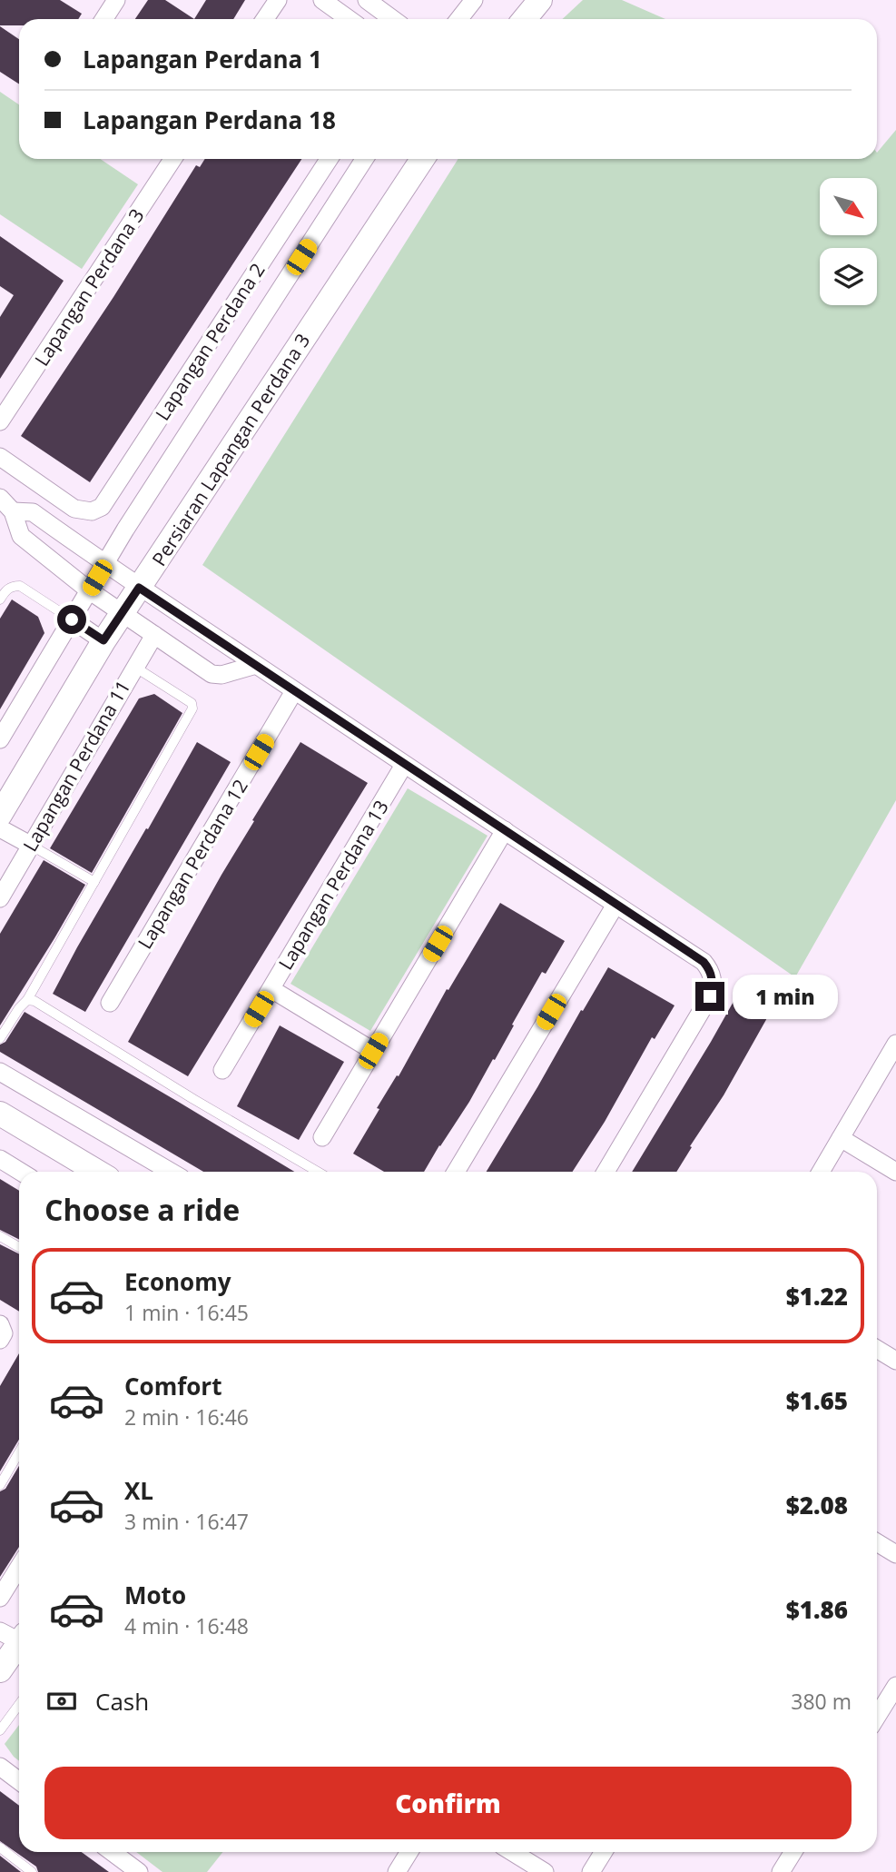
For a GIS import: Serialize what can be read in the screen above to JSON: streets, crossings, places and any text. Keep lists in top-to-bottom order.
{
  "streets": {
    "street": [
      "Lapangan Perdana 3",
      "Lapangan Perdana 2",
      "Persiaran Lapangan Perdana 3",
      "Lapangan Perdana 11",
      "Lapangan Perdana 12",
      "Lapangan Perdana 13"
    ]
  },
  "north": "bottom right",
  "page": {
    "banner": ["Lapangan Perdana 1", "Lapangan Perdana 18"],
    "bubble": "1 min",
    "heading": "Choose a ride",
    "list": [
      {
        "name": "Economy",
        "note": "1 min · 16:45",
        "value": "$1.22"
      },
      {
        "name": "Comfort",
        "note": "2 min · 16:46",
        "value": "$1.65"
      },
      {
        "name": "XL",
        "note": "3 min · 16:47",
        "value": "$2.08"
      },
      {
        "name": "Moto",
        "note": "4 min · 16:48",
        "value": "$1.86"
      }
    ],
    "pay": ["Cash", "380 m"],
    "buttons": "Confirm"
  }
}
